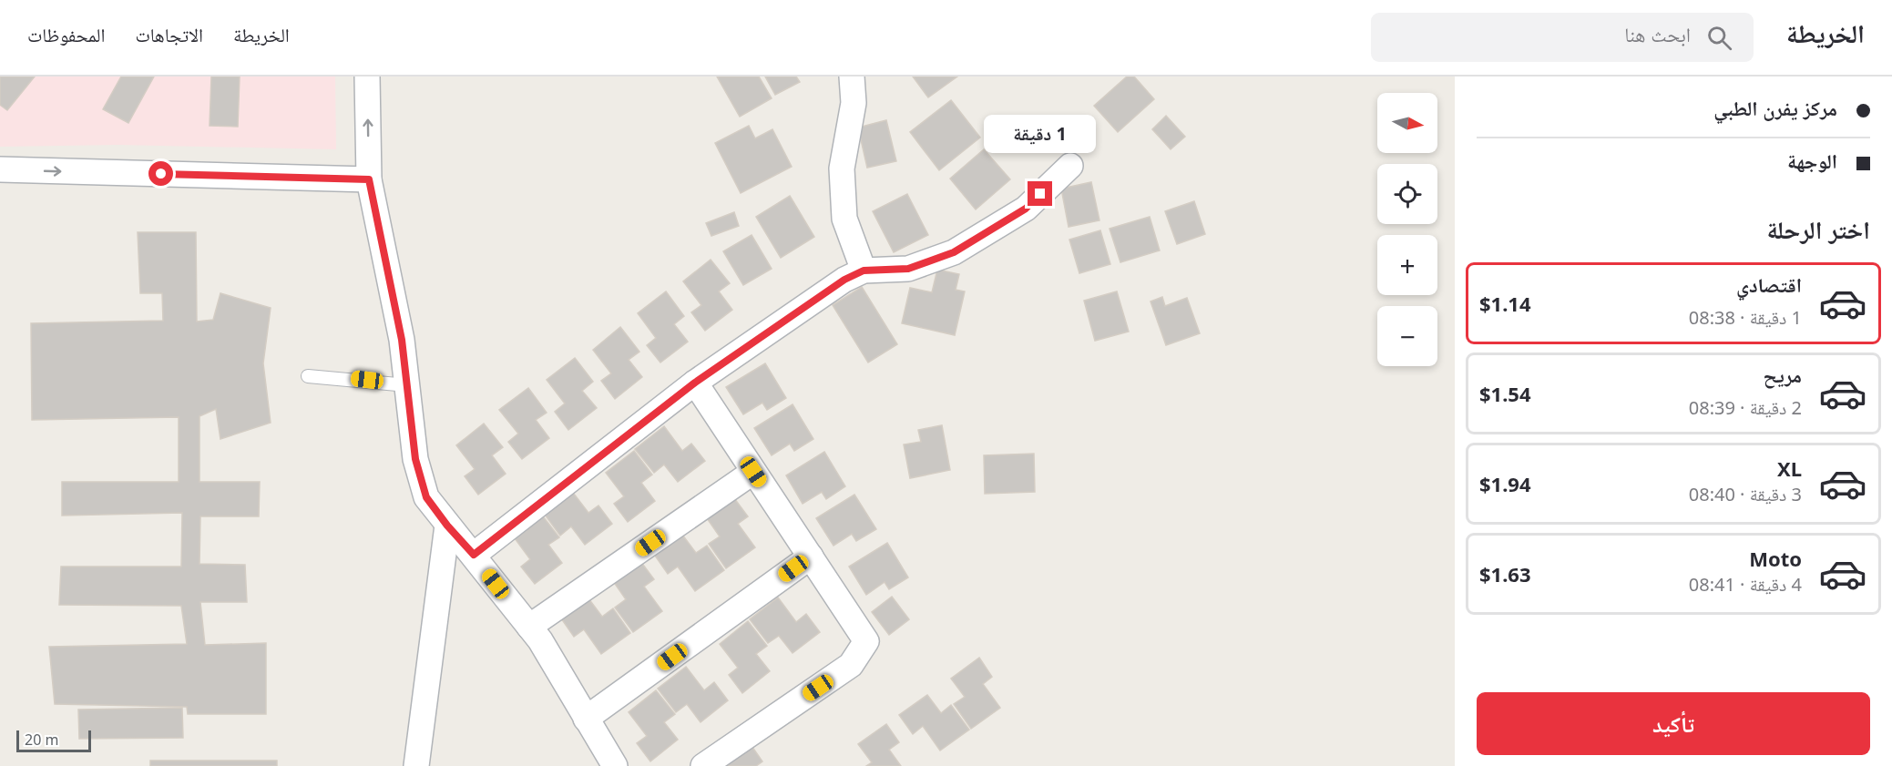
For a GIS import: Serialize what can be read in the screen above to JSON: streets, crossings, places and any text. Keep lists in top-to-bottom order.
{
  "scale_bar": "20 m",
  "north": "right",
  "page": {
    "header": "الخريطة",
    "search": "ابحث هنا",
    "nav": ["الخريطة", "الاتجاهات", "المحفوظات"],
    "banner": ["مركز يفرن الطبي", "الوجهة"],
    "map_buttons": ["+", "−"],
    "bubble": "1 دقيقة",
    "heading": "اختر الرحلة",
    "list": [
      {
        "name": "اقتصادي",
        "note": "1 دقيقة · 08:38",
        "value": "$1.14"
      },
      {
        "name": "مريح",
        "note": "2 دقيقة · 08:39",
        "value": "$1.54"
      },
      {
        "name": "XL",
        "note": "3 دقيقة · 08:40",
        "value": "$1.94"
      },
      {
        "name": "Moto",
        "note": "4 دقيقة · 08:41",
        "value": "$1.63"
      }
    ],
    "buttons": "تأكيد",
    "scale": "20 m"
  }
}
